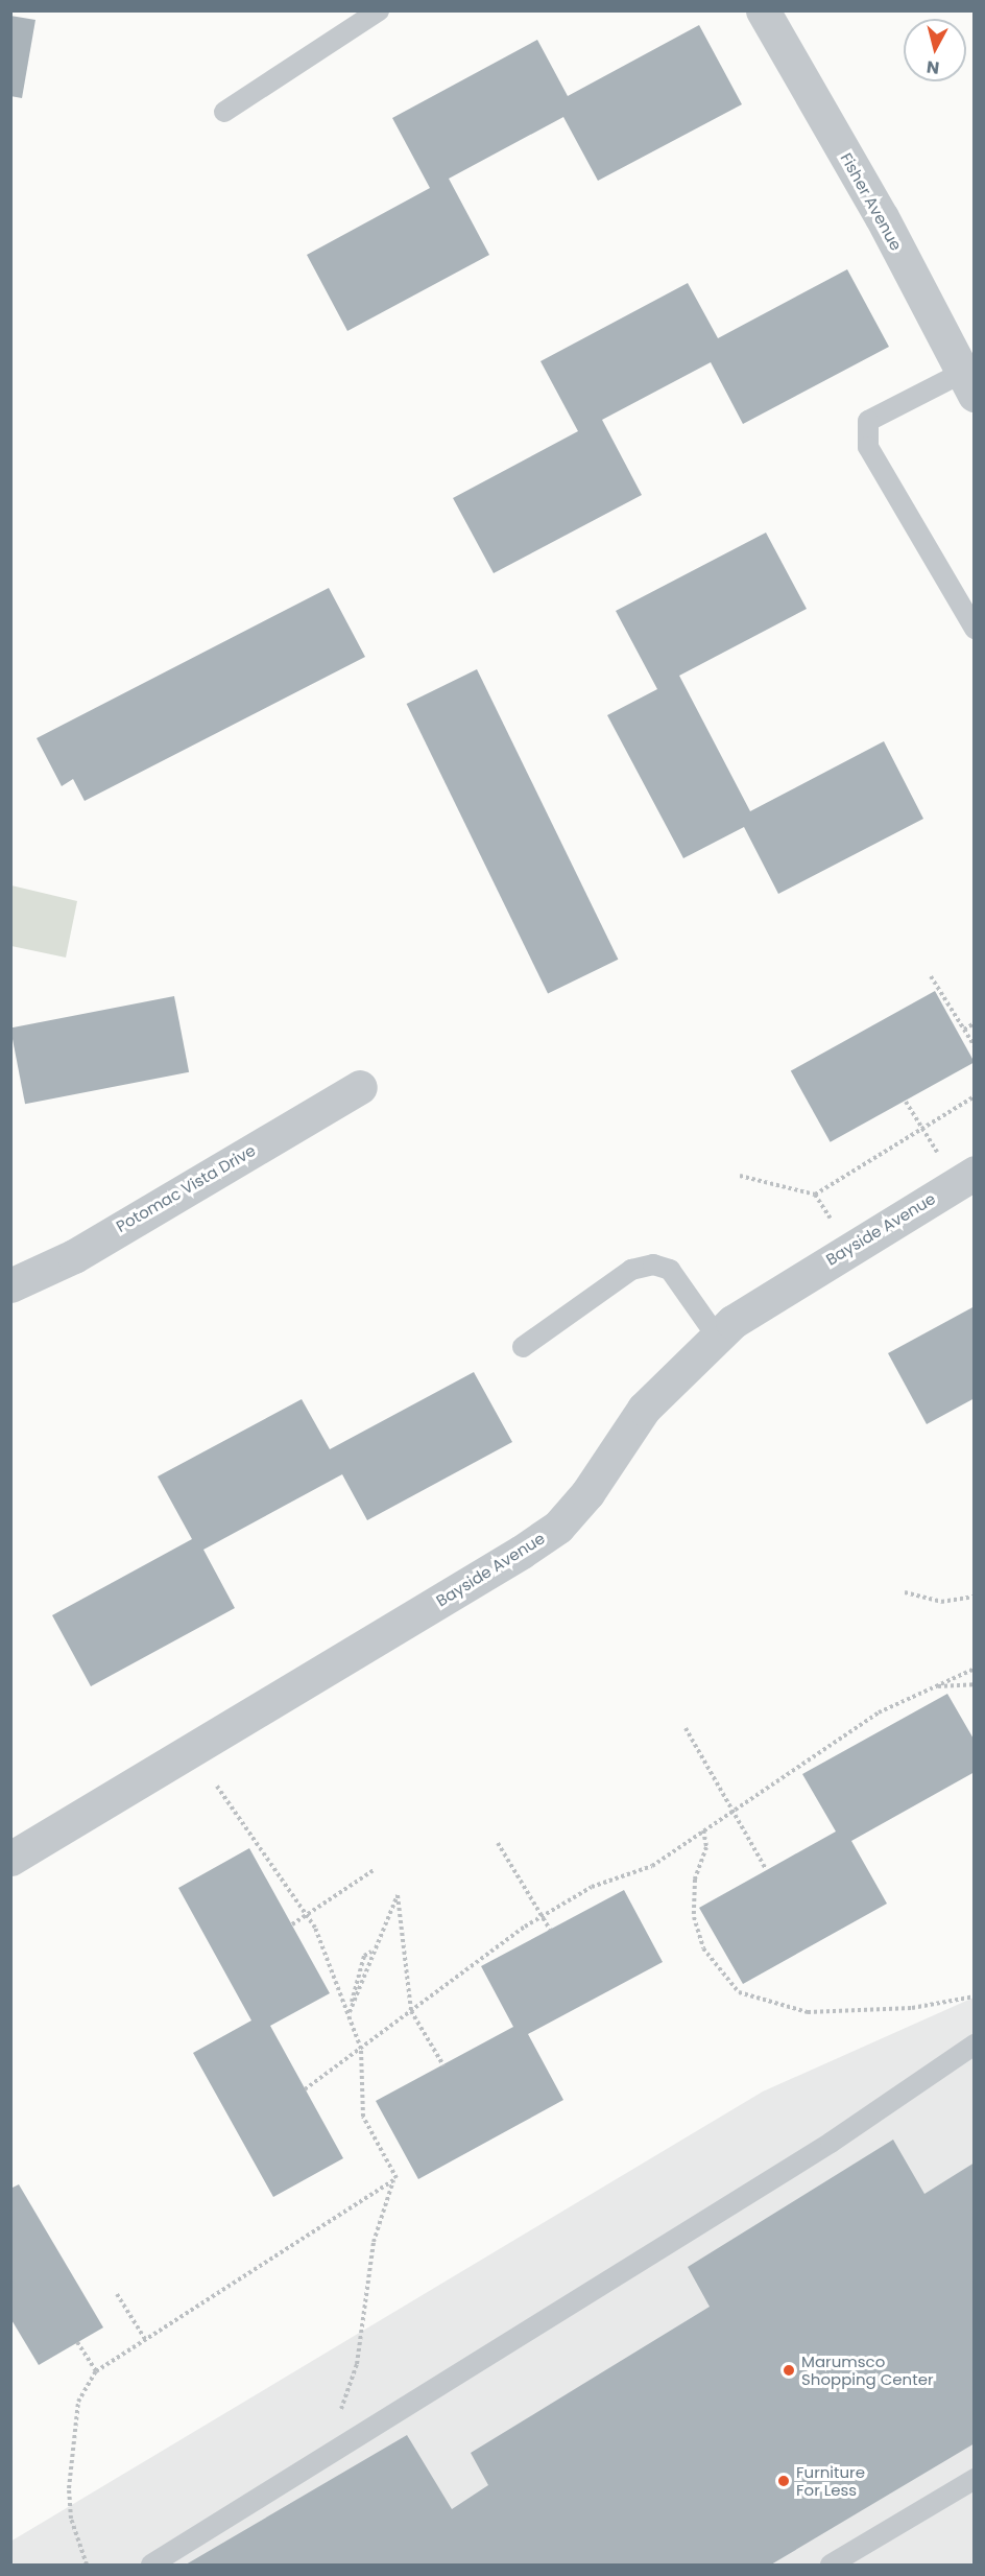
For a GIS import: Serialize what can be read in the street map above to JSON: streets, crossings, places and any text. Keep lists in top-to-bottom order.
{
  "streets": {
    "street": ["Fisher Avenue", "Potomac Vista Drive", "Bayside Avenue"]
  },
  "places": ["Marumsco Shopping Center", "Furniture For Less"],
  "north": "bottom"
}
